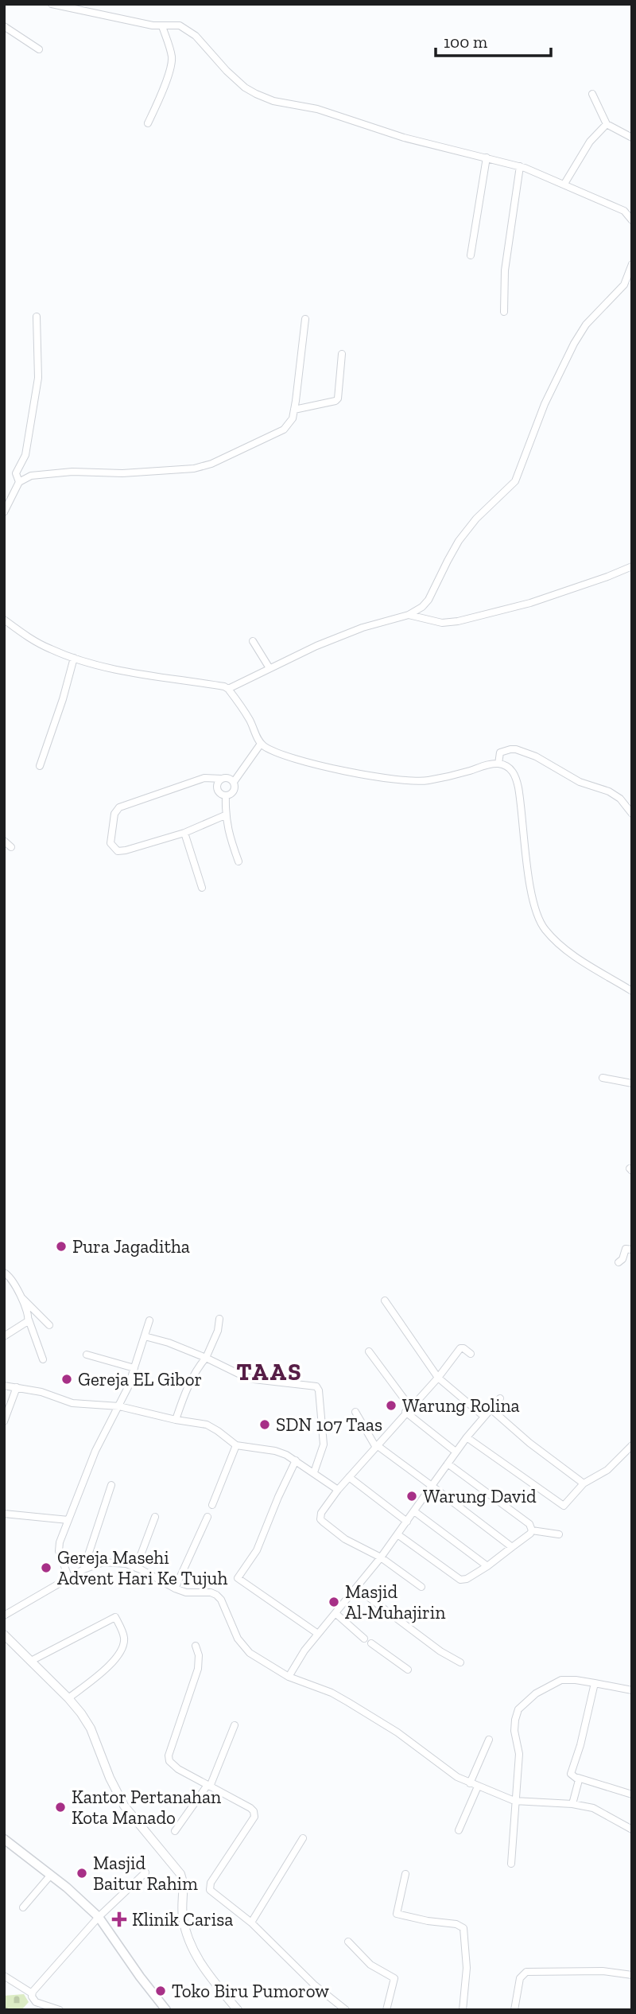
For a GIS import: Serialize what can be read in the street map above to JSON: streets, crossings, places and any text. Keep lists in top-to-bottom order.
{
  "districts": ["TAAS"],
  "places": {
    "other": [
      "Pura Jagaditha",
      "Gereja EL Gibor",
      "Warung Rolina",
      "SDN 107 Taas",
      "Warung David",
      "Gereja Masehi Advent Hari Ke Tujuh",
      "Masjid Al-Muhajirin",
      "Kantor Pertanahan Kota Manado",
      "Masjid Baitur Rahim",
      "Toko Biru Pumorow"
    ],
    "health": ["Klinik Carisa"]
  },
  "scale_bar": "100 m"
}
